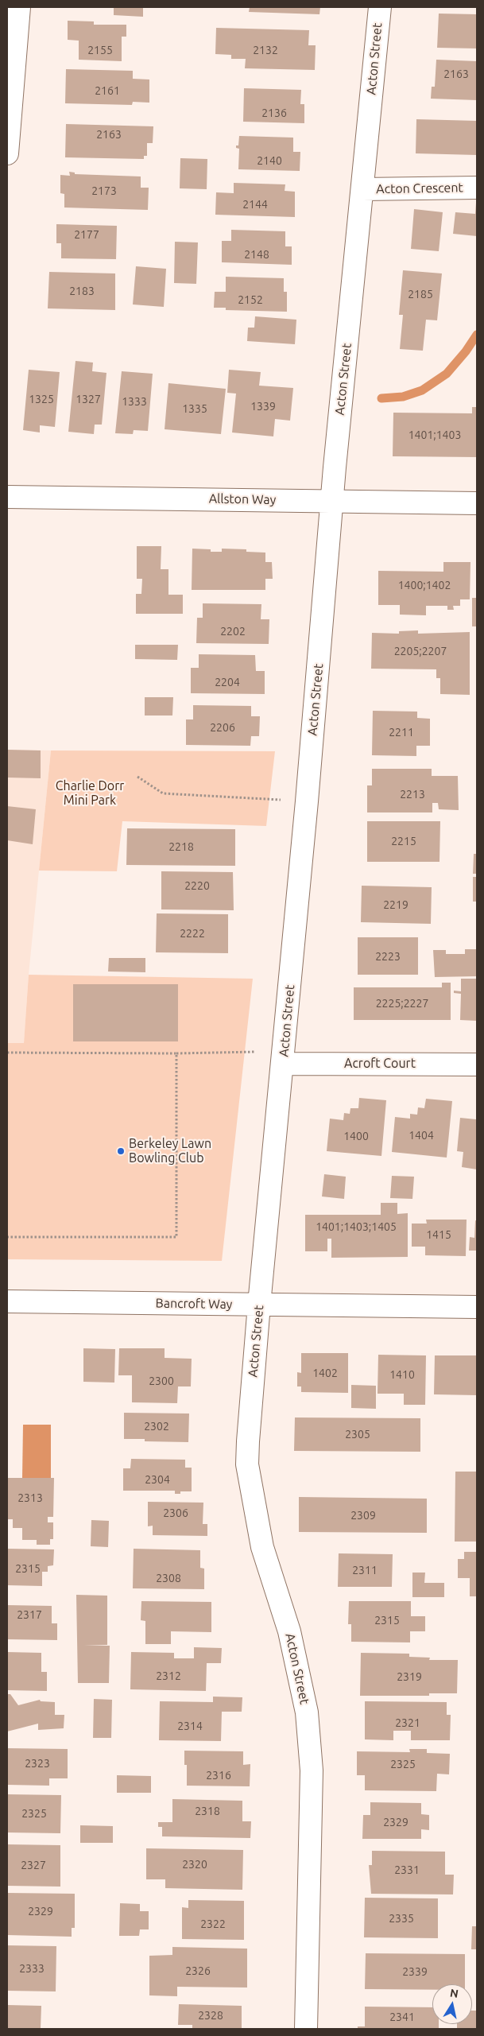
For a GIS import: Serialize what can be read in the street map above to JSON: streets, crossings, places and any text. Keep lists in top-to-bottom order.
{
  "streets": {
    "street": [
      "Acton Street",
      "Acton Crescent",
      "Allston Way",
      "Acroft Court",
      "Bancroft Way"
    ]
  },
  "crossings": [
    ["Acton Street", "Acton Crescent"],
    ["Acton Street", "Allston Way"],
    ["Acton Street", "Acroft Court"],
    ["Acton Street", "Bancroft Way"]
  ],
  "parks": ["Charlie Dorr Mini Park"],
  "places": ["Berkeley Lawn Bowling Club"],
  "house_numbers": [
    "2155",
    "2132",
    "2163",
    "2161",
    "2136",
    "2163",
    "2140",
    "2173",
    "2144",
    "2177",
    "2148",
    "2183",
    "2185",
    "2152",
    "1325",
    "1327",
    "1333",
    "1339",
    "1335",
    "1401;1403",
    "1400;1402",
    "2202",
    "2205;2207",
    "2204",
    "2206",
    "2211",
    "2213",
    "2215",
    "2218",
    "2220",
    "2219",
    "2222",
    "2223",
    "2225;2227",
    "1404",
    "1400",
    "1401;1403;1405",
    "1415",
    "1402",
    "1410",
    "2300",
    "2302",
    "2305",
    "2304",
    "2313",
    "2306",
    "2309",
    "2315",
    "2311",
    "2308",
    "2317",
    "2315",
    "2312",
    "2319",
    "2321",
    "2314",
    "2323",
    "2325",
    "2316",
    "2318",
    "2325",
    "2329",
    "2320",
    "2327",
    "2331",
    "2329",
    "2335",
    "2322",
    "2333",
    "2326",
    "2339",
    "2328",
    "2341"
  ],
  "north": "top"
}
